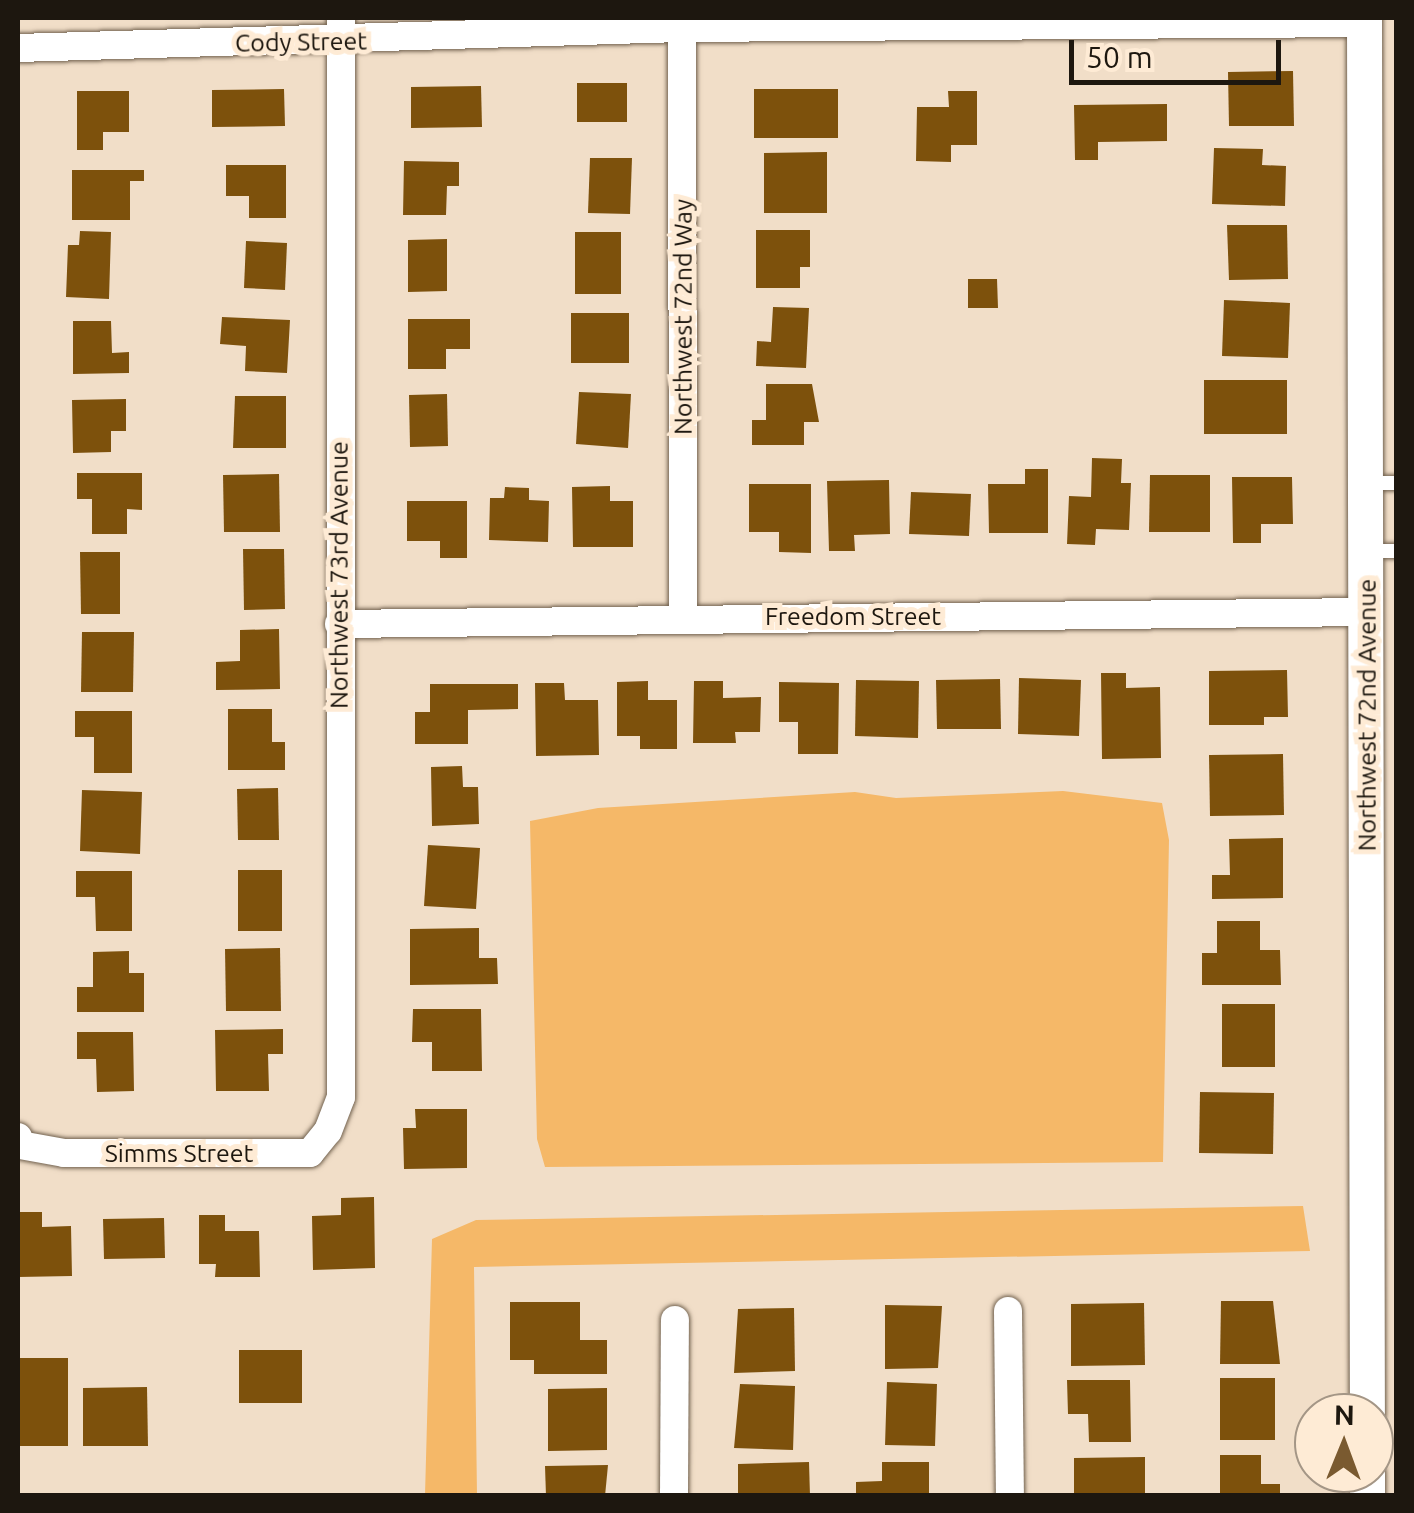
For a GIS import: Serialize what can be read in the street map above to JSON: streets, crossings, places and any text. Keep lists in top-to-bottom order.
{
  "streets": {
    "street": [
      "Cody Street",
      "Northwest 72nd Way",
      "Northwest 73rd Avenue",
      "Freedom Street",
      "Northwest 72nd Avenue",
      "Simms Street"
    ]
  },
  "crossings": [
    ["Cody Street", "Northwest 72nd Way"],
    ["Cody Street", "Northwest 73rd Avenue"],
    ["Cody Street", "Northwest 72nd Avenue"],
    ["Northwest 72nd Way", "Freedom Street"],
    ["Northwest 73rd Avenue", "Freedom Street"],
    ["Northwest 73rd Avenue", "Simms Street"],
    ["Freedom Street", "Northwest 72nd Avenue"]
  ],
  "scale_bar": "50 m",
  "north": "top"
}
